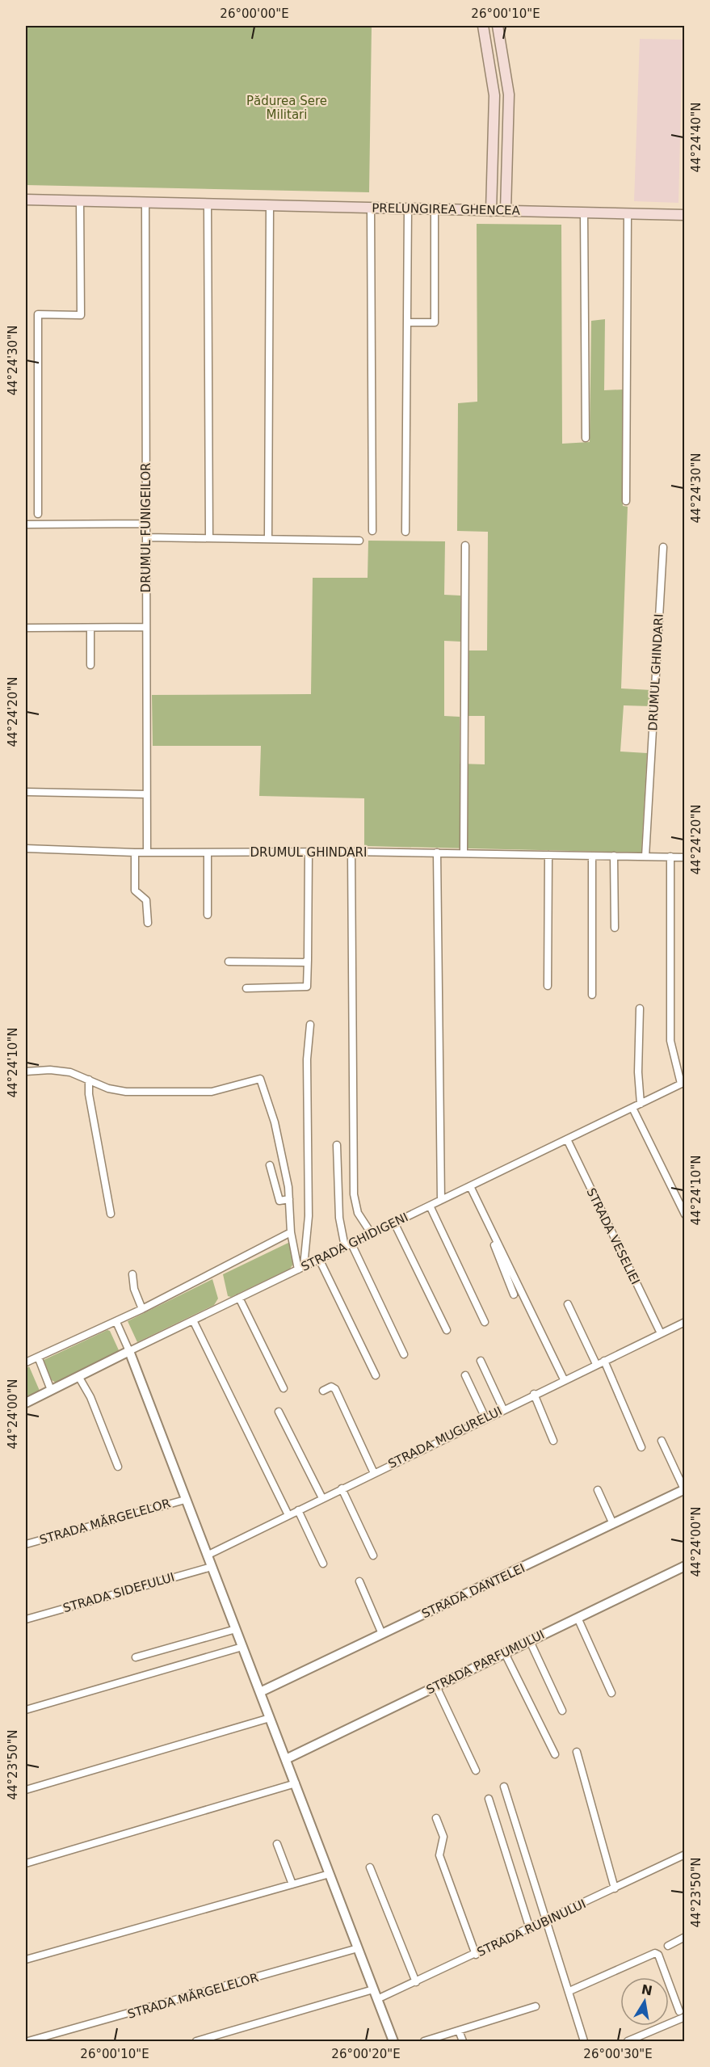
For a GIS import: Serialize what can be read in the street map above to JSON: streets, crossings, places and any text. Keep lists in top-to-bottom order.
{
  "streets": {
    "main road": ["PRELUNGIREA GHENCEA"],
    "street": [
      "DRUMUL FUNIGEILOR",
      "DRUMUL GHINDARI",
      "STRADA VESELIEI",
      "STRADA GHIDIGENI",
      "STRADA MUGURELUI",
      "STRADA MĂRGELELOR",
      "STRADA DANTELEI",
      "STRADA SIDEFULUI",
      "STRADA PARFUMULUI",
      "STRADA RUBINULUI"
    ]
  },
  "crossings": [
    ["PRELUNGIREA GHENCEA", "DRUMUL FUNIGEILOR"],
    ["DRUMUL FUNIGEILOR", "DRUMUL GHINDARI"],
    ["STRADA VESELIEI", "STRADA GHIDIGENI"],
    ["STRADA VESELIEI", "STRADA MUGURELUI"],
    ["STRADA GHIDIGENI", "STRADA MĂRGELELOR"],
    ["STRADA MUGURELUI", "STRADA MĂRGELELOR"],
    ["STRADA MĂRGELELOR", "STRADA DANTELEI"],
    ["STRADA MĂRGELELOR", "STRADA SIDEFULUI"],
    ["STRADA MĂRGELELOR", "STRADA PARFUMULUI"],
    ["STRADA MĂRGELELOR", "STRADA RUBINULUI"]
  ],
  "parks": ["Pădurea Sere Militari"],
  "north": "top",
  "coordinates": [
    "26°00'00\"E",
    "26°00'10\"E",
    "44°24'40\"N",
    "44°24'30\"N",
    "44°24'20\"N",
    "44°24'10\"N",
    "44°24'00\"N",
    "44°23'50\"N",
    "26°00'20\"E",
    "26°00'30\"E"
  ]
}
